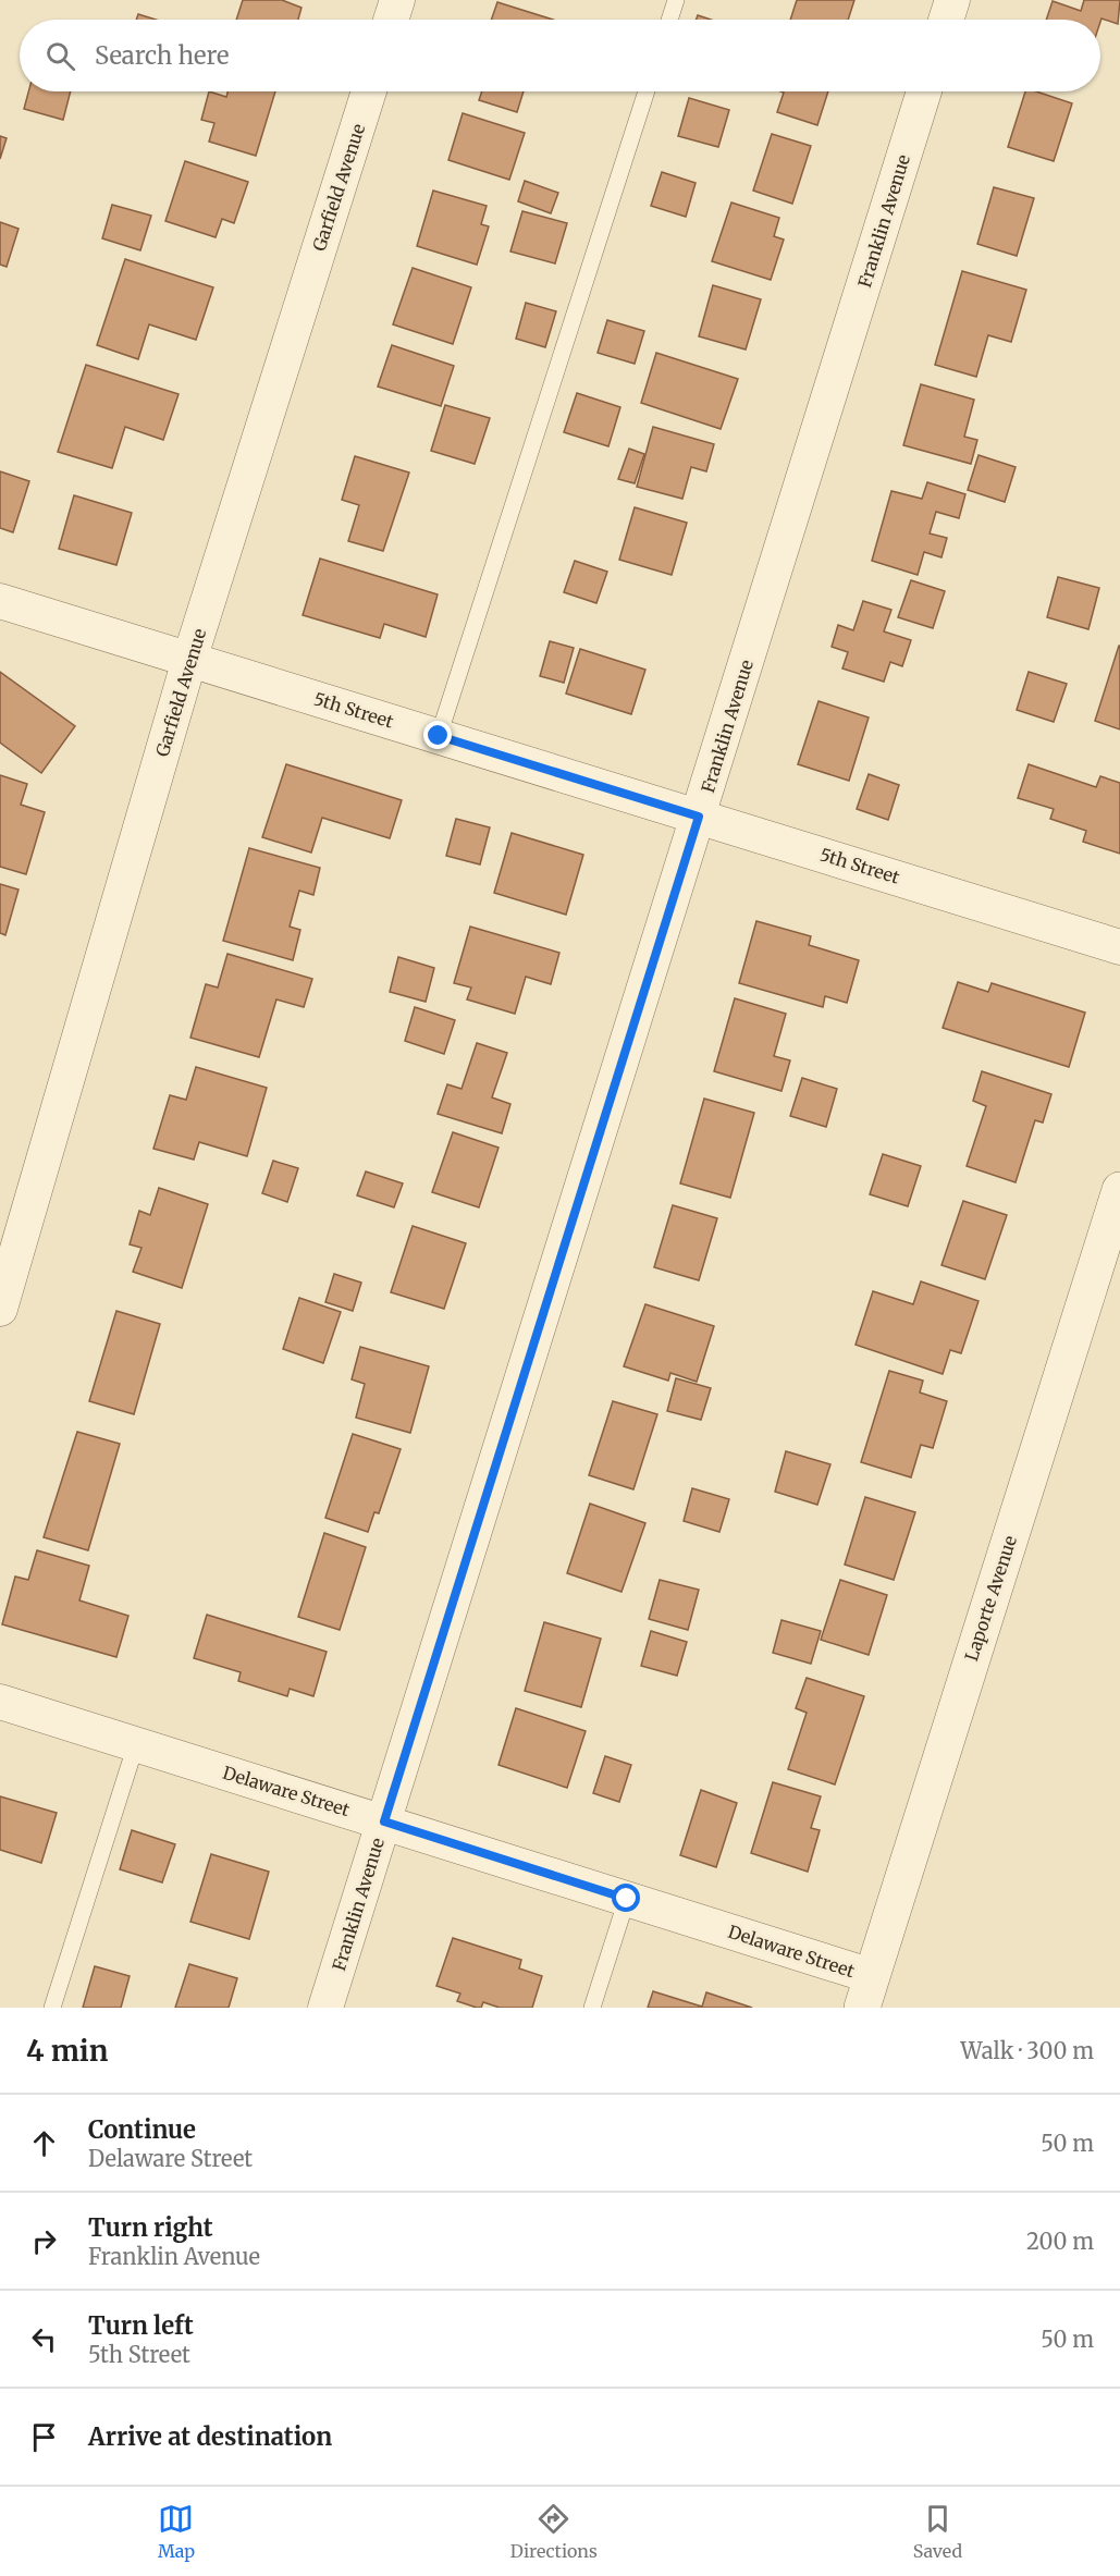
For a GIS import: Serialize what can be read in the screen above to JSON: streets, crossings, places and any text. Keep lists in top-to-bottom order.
{
  "streets": {
    "street": [
      "Garfield Avenue",
      "Franklin Avenue",
      "5th Street",
      "Laporte Avenue",
      "Delaware Street"
    ]
  },
  "crossings": [
    ["Garfield Avenue", "5th Street"],
    ["Franklin Avenue", "5th Street"],
    ["Franklin Avenue", "Delaware Street"],
    ["Laporte Avenue", "Delaware Street"]
  ],
  "page": {
    "search": "Search here",
    "heading": ["4 min", "Walk · 300 m"],
    "list": [
      ["Continue", "Delaware Street", "50 m"],
      ["Turn right", "Franklin Avenue", "200 m"],
      ["Turn left", "5th Street", "50 m"],
      "Arrive at destination"
    ],
    "nav": ["Map", "Directions", "Saved"]
  }
}
